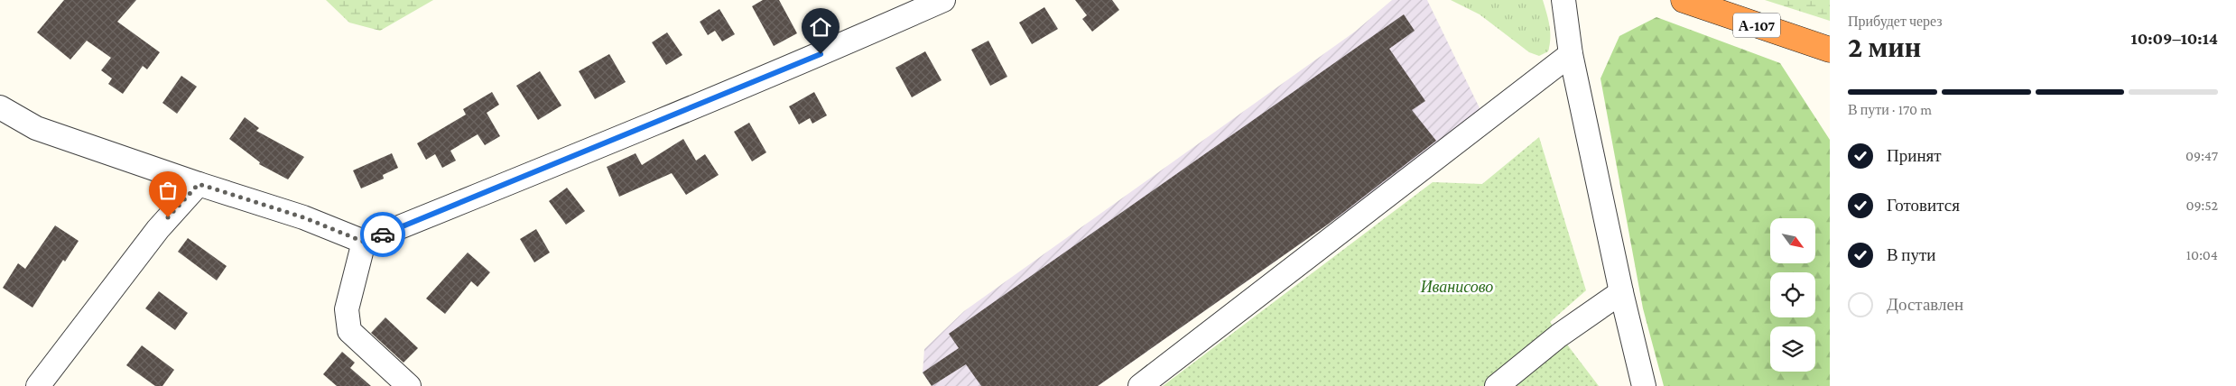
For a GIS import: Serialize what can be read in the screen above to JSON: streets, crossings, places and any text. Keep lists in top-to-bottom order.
{
  "streets": {
    "highway": ["А-107"]
  },
  "parks": ["Иванисово"],
  "north": "bottom right",
  "page": {
    "heading": ["2 мин", "Прибудет через", "10:09–10:14"],
    "bar": "В пути · 170 m",
    "list": [
      ["Принят", "09:47"],
      ["Готовится", "09:52"],
      ["В пути", "10:04"],
      "Доставлен"
    ]
  }
}
